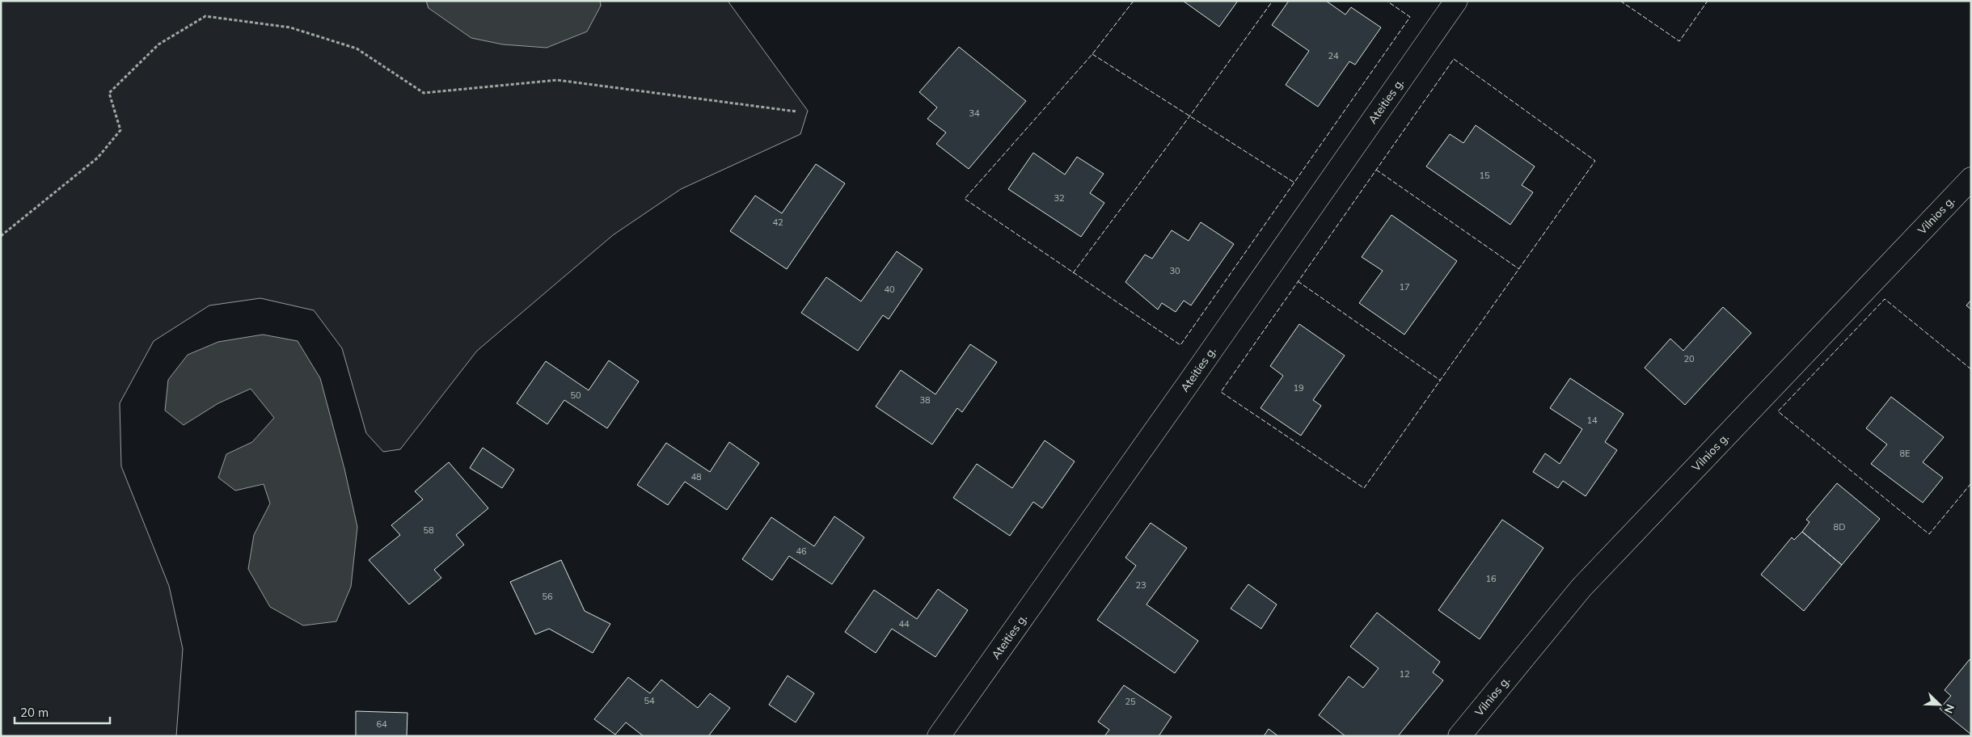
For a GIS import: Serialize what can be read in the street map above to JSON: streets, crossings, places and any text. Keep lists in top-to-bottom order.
{
  "streets": {
    "street": ["Ateities g.", "Vilnios g."]
  },
  "house_numbers": [
    "24",
    "34",
    "15",
    "32",
    "42",
    "30",
    "17",
    "40",
    "20",
    "19",
    "50",
    "38",
    "14",
    "8E",
    "48",
    "8D",
    "58",
    "46",
    "16",
    "23",
    "56",
    "44",
    "12",
    "54",
    "25",
    "64"
  ],
  "scale_bar": "20 m",
  "north": "bottom right"
}
